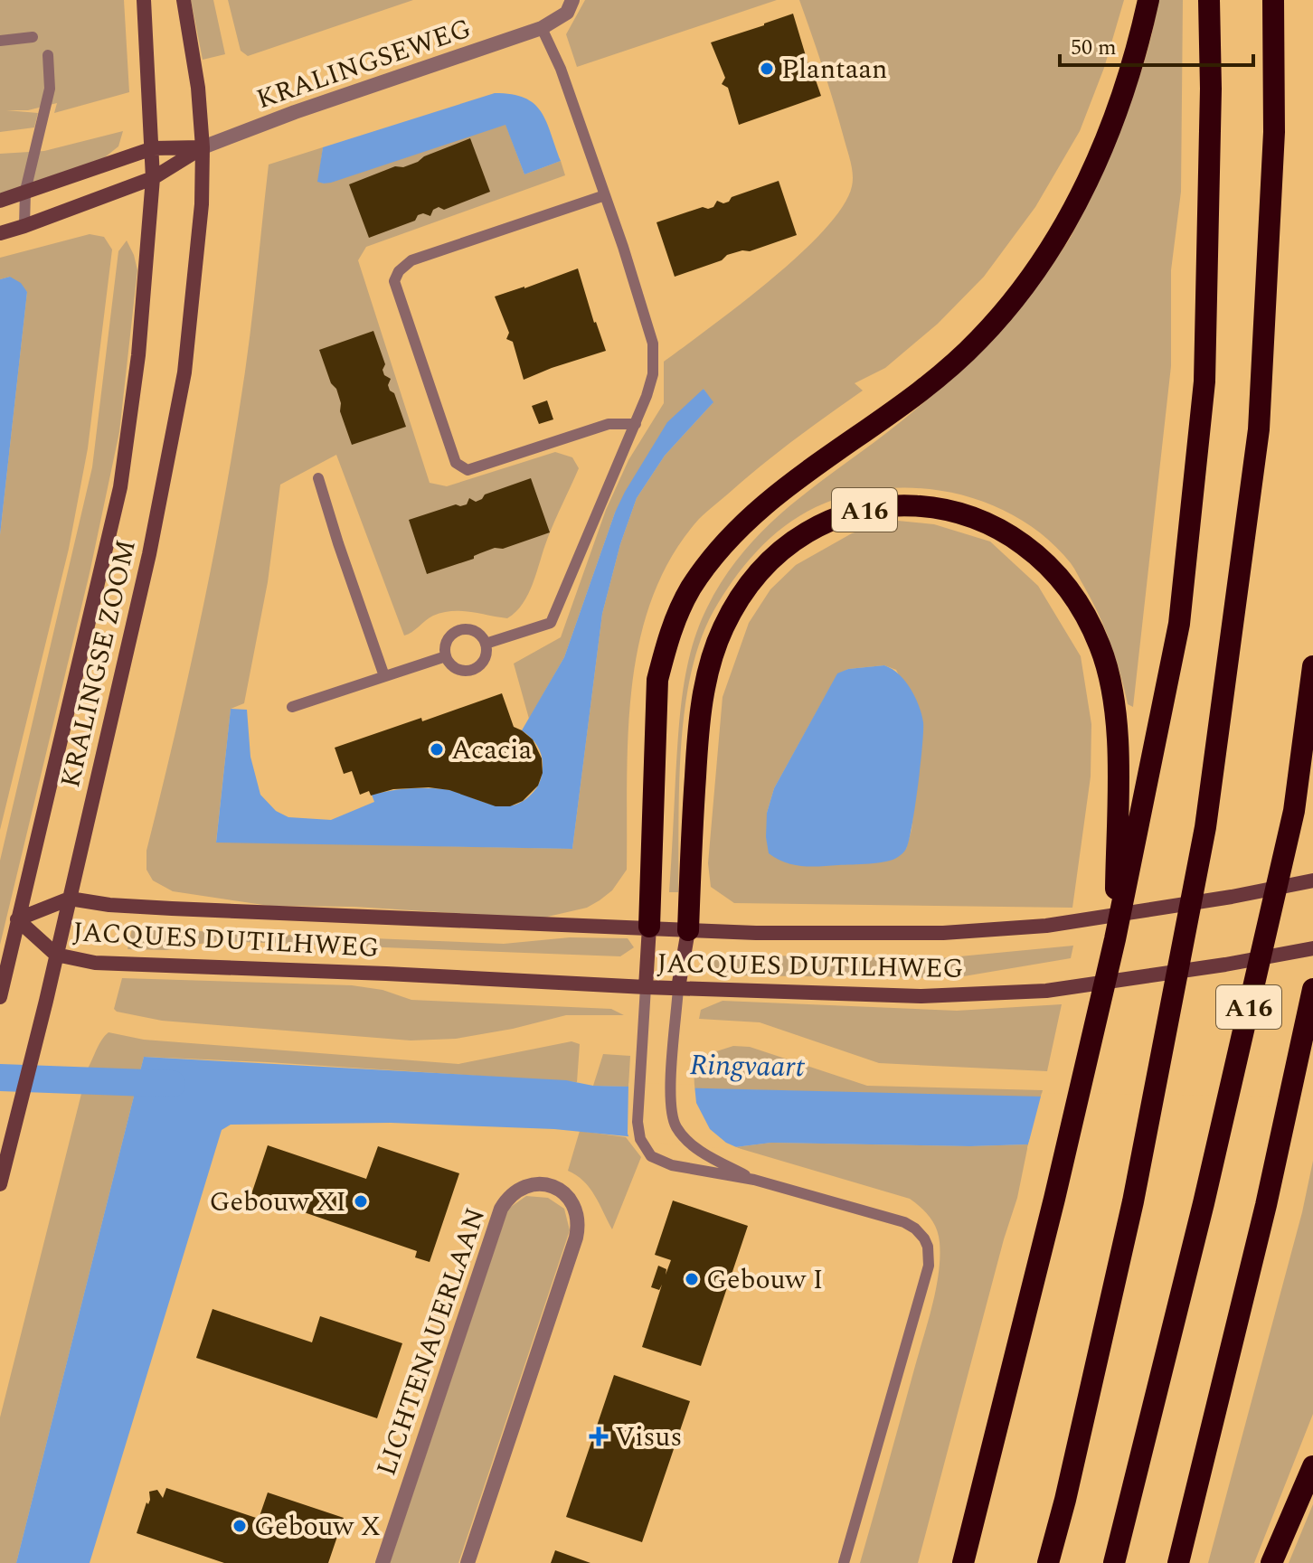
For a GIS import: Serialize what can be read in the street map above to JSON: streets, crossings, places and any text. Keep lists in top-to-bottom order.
{
  "streets": {
    "highway": ["A16"],
    "main road": ["KRALINGSEWEG", "KRALINGSE ZOOM", "JACQUES DUTILHWEG"],
    "street": ["LICHTENAUERLAAN"]
  },
  "crossings": [
    ["KRALINGSEWEG", "KRALINGSE ZOOM"],
    ["A16", "JACQUES DUTILHWEG"],
    ["KRALINGSE ZOOM", "JACQUES DUTILHWEG"]
  ],
  "water": ["Ringvaart"],
  "places": {
    "other": [
      "Plantaan",
      "Acacia",
      "Gebouw XI",
      "Gebouw I",
      "Gebouw X"
    ],
    "health": ["Visus"]
  },
  "scale_bar": "50 m"
}
